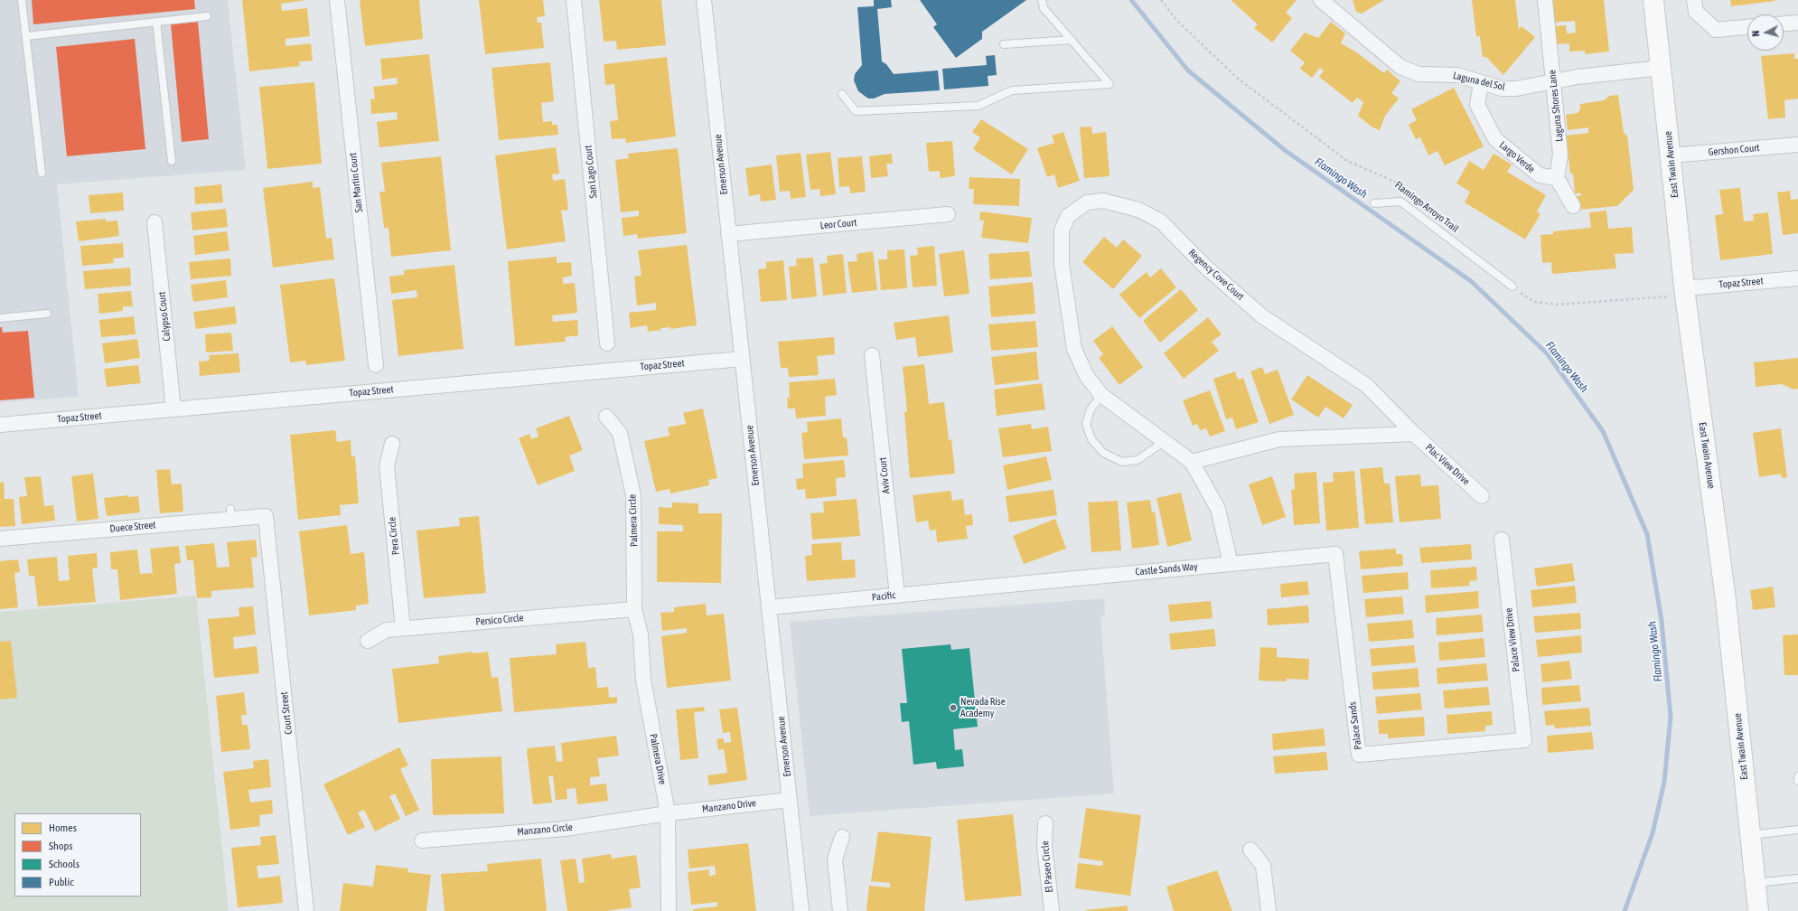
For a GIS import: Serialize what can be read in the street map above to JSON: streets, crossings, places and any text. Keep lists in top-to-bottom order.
{
  "streets": {
    "street": [
      "Laguna del Sol",
      "Laguna Shores Lane",
      "Gershon Court",
      "Largo Verde",
      "Emerson Avenue",
      "East Twain Avenue",
      "San Lago Court",
      "San Martin Court",
      "Leor Court",
      "Regency Cove Court",
      "Topaz Street",
      "Calypso Court",
      "Plac View Drive",
      "Aviv Court",
      "Palmera Circle",
      "Duece Street",
      "Pera Circle",
      "Castle Sands Way",
      "Pacific",
      "Persico Circle",
      "Palace View Drive",
      "Court Street",
      "Palace Sands",
      "Palmera Drive",
      "Manzano Drive",
      "Manzano Circle",
      "El Paseo Circle"
    ],
    "path": ["Flamingo Arroyo Trail"]
  },
  "crossings": [
    ["Laguna del Sol", "Laguna Shores Lane"],
    ["Laguna del Sol", "Largo Verde"],
    ["Laguna del Sol", "East Twain Avenue"],
    ["Laguna Shores Lane", "Largo Verde"],
    ["Gershon Court", "East Twain Avenue"],
    ["Emerson Avenue", "Leor Court"],
    ["Emerson Avenue", "Topaz Street"],
    ["Emerson Avenue", "Pacific"],
    ["Emerson Avenue", "Manzano Drive"],
    ["East Twain Avenue", "Topaz Street"],
    ["Regency Cove Court", "Plac View Drive"],
    ["Regency Cove Court", "Castle Sands Way"],
    ["Topaz Street", "Calypso Court"],
    ["Aviv Court", "Pacific"],
    ["Palmera Circle", "Persico Circle"],
    ["Palmera Circle", "Palmera Drive"],
    ["Duece Street", "Court Street"],
    ["Pera Circle", "Persico Circle"],
    ["Castle Sands Way", "Pacific"],
    ["Castle Sands Way", "Palace Sands"],
    ["Persico Circle", "Palmera Drive"],
    ["Palace View Drive", "Palace Sands"],
    ["Palmera Drive", "Manzano Drive"],
    ["Palmera Drive", "Manzano Circle"],
    ["Manzano Drive", "Manzano Circle"]
  ],
  "water": ["Flamingo Wash"],
  "places": ["Nevada Rise Academy"],
  "legend": [
    "Homes",
    "Shops",
    "Schools",
    "Public"
  ],
  "north": "left"
}
